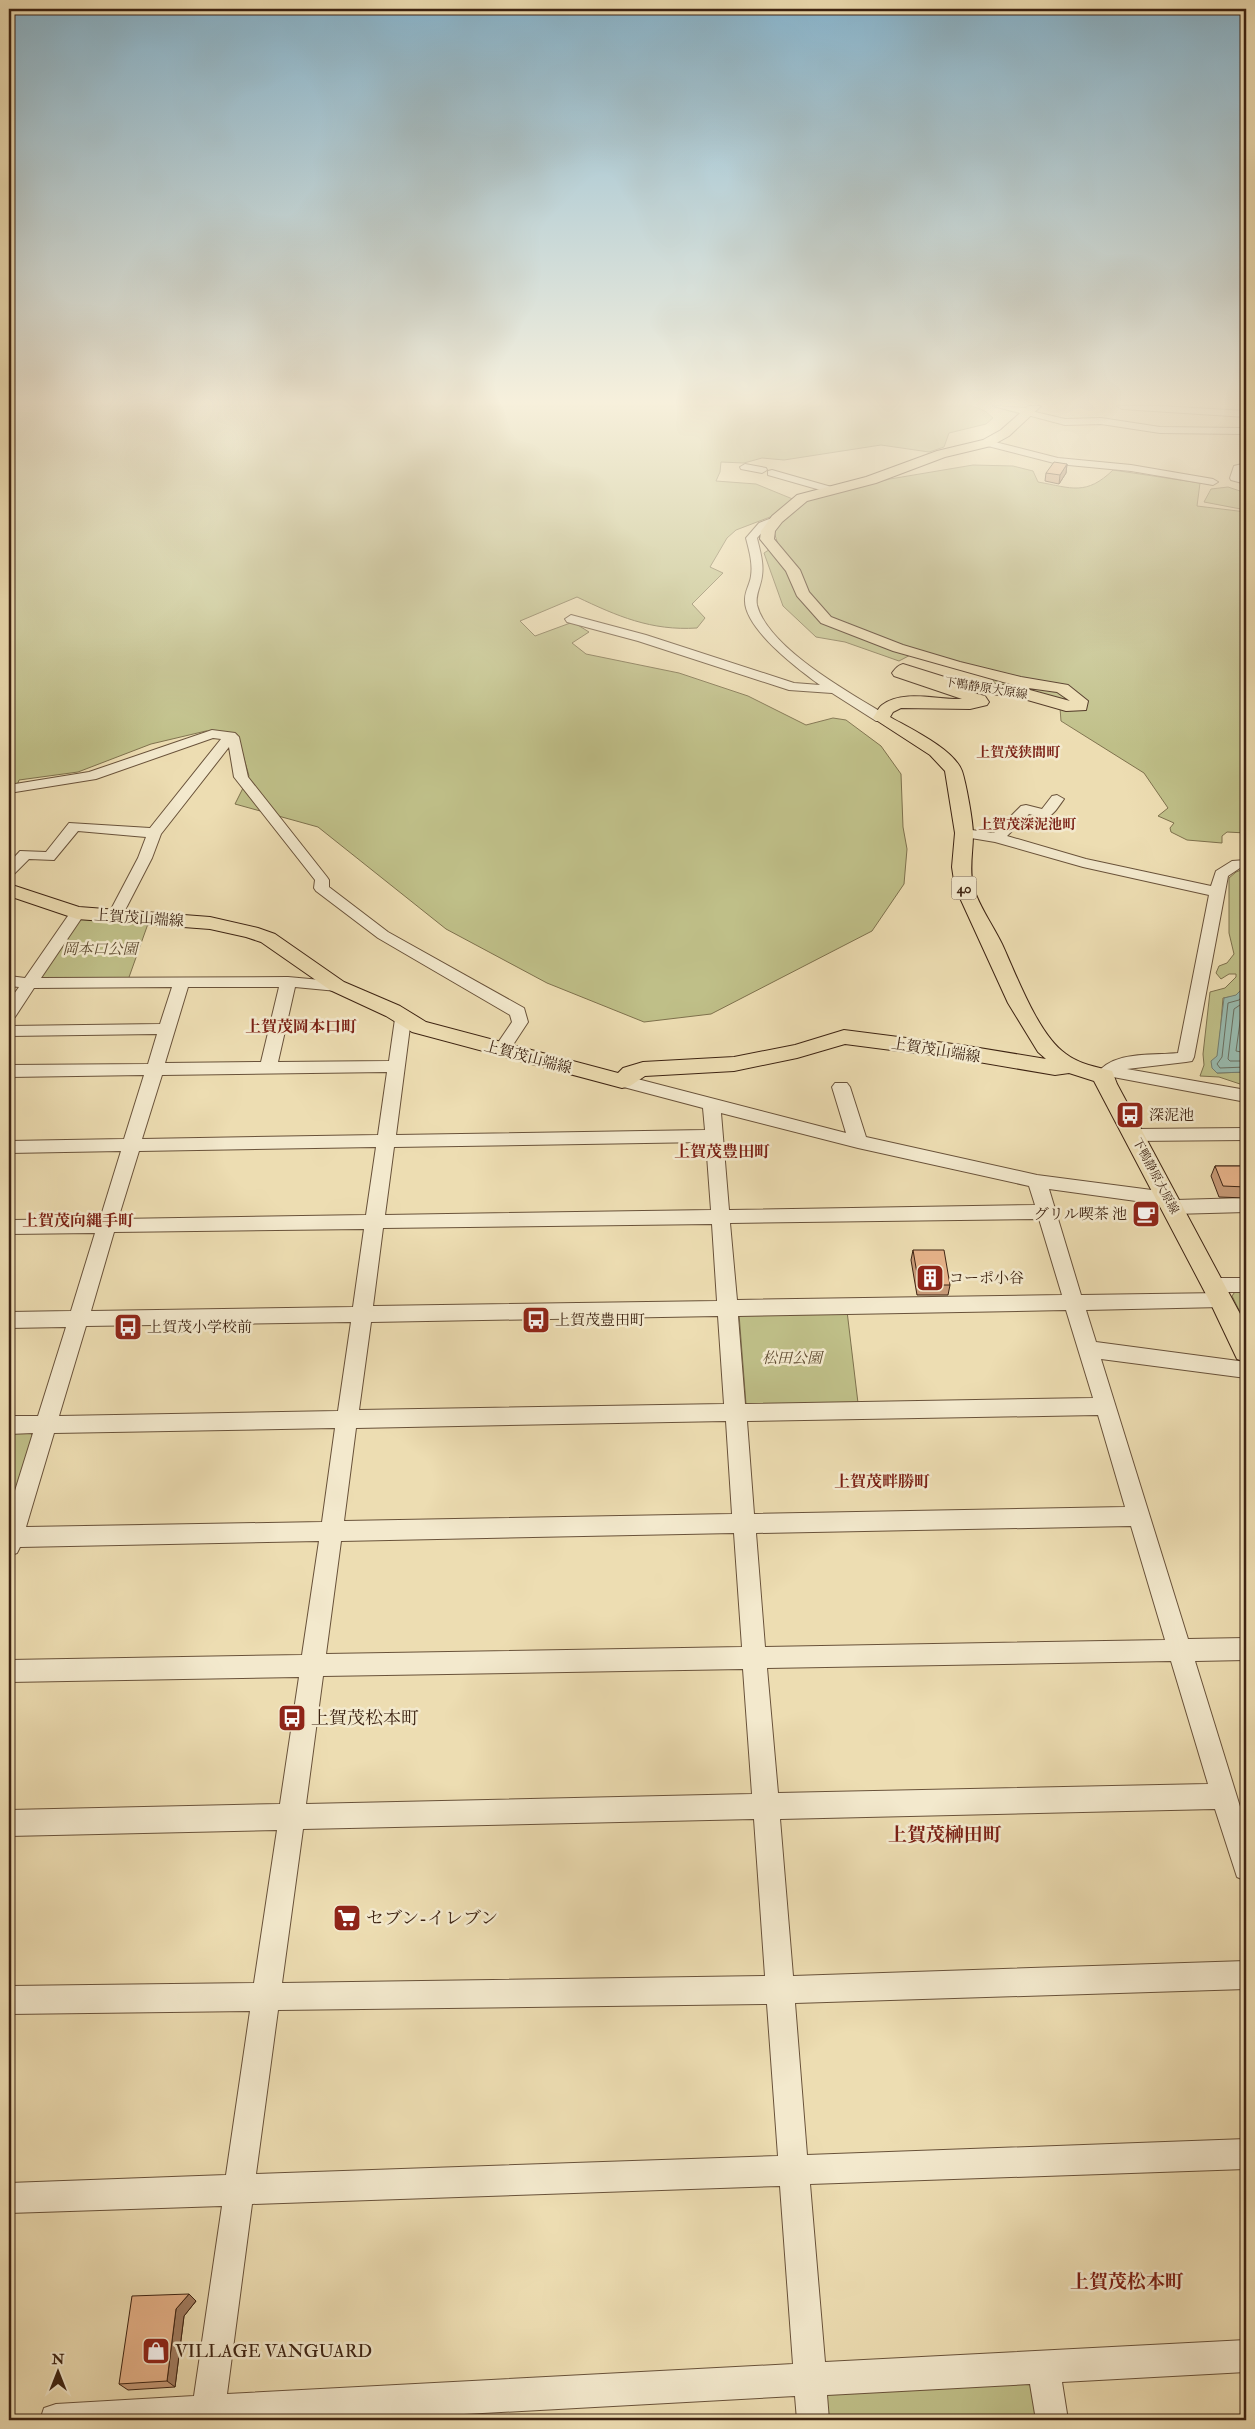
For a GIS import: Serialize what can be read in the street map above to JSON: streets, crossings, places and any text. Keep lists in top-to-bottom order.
{
  "streets": {
    "main road": ["下鴨静原大原線", "40", "上賀茂山端線"]
  },
  "crossings": [
    ["下鴨静原大原線", "40"],
    ["40", "上賀茂山端線"]
  ],
  "districts": [
    "上賀茂狭間町",
    "上賀茂深泥池町",
    "上賀茂岡本口町",
    "上賀茂豊田町",
    "上賀茂向縄手町",
    "上賀茂畔勝町",
    "上賀茂榊田町",
    "上賀茂松本町"
  ],
  "parks": ["岡本口公園", "松田公園"],
  "places": {
    "bus stop": [
      "深泥池",
      "上賀茂豊田町",
      "上賀茂小学校前",
      "上賀茂松本町"
    ],
    "cafe": ["グリル喫茶 池"],
    "building": ["コーポ小谷"],
    "supermarket": ["セブン-イレブン"],
    "shop": ["VILLAGE VANGUARD"]
  },
  "north": "top"
}
